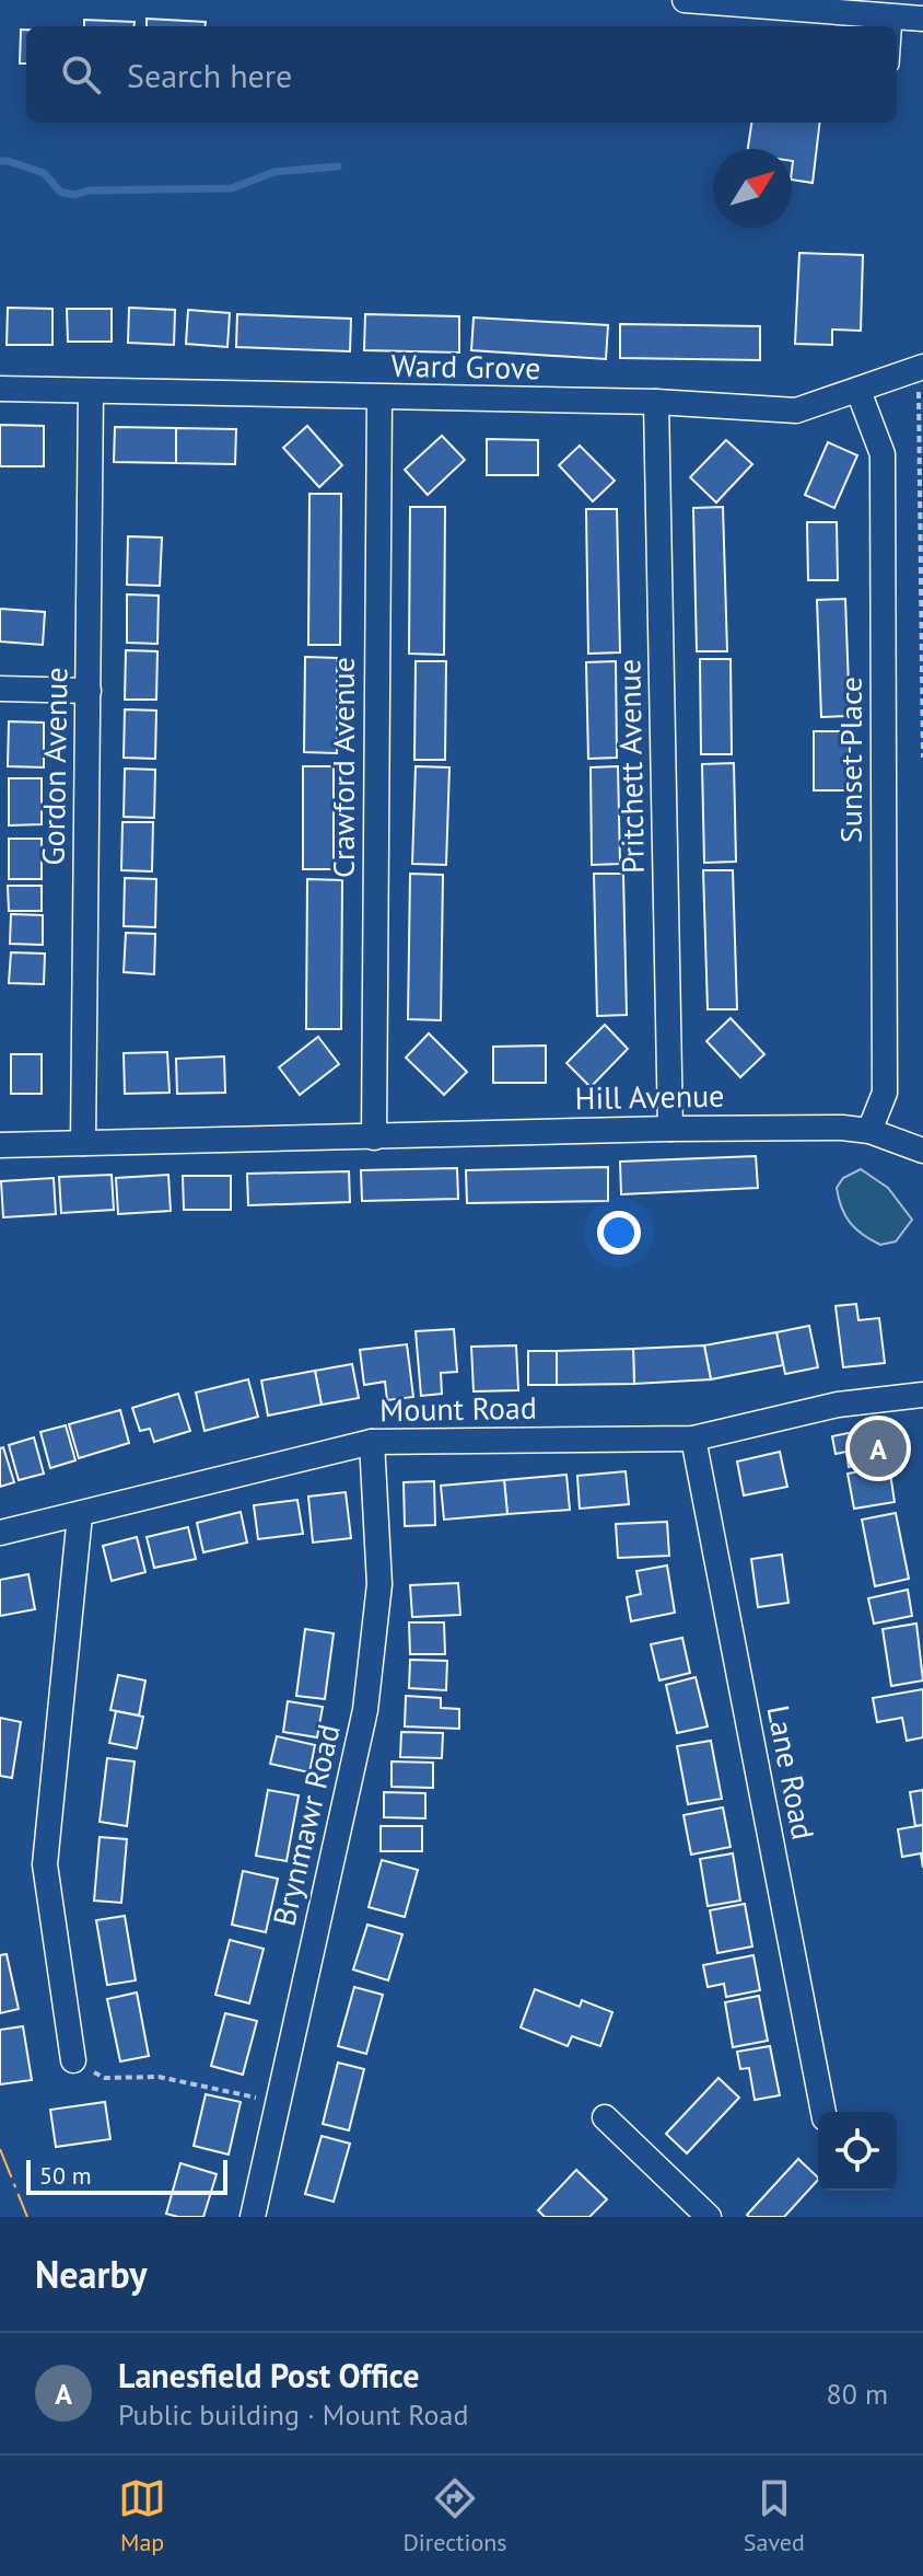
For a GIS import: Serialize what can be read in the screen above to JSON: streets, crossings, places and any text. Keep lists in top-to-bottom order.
{
  "streets": {
    "street": [
      "Ward Grove",
      "Sunset Place",
      "Gordon Avenue",
      "Pritchett Avenue",
      "Crawford Avenue",
      "Hill Avenue",
      "Mount Road",
      "Lane Road",
      "Brynmawr Road"
    ]
  },
  "crossings": [
    ["Ward Grove", "Sunset Place"],
    ["Ward Grove", "Gordon Avenue"],
    ["Ward Grove", "Pritchett Avenue"],
    ["Ward Grove", "Crawford Avenue"],
    ["Sunset Place", "Hill Avenue"],
    ["Gordon Avenue", "Hill Avenue"],
    ["Pritchett Avenue", "Hill Avenue"],
    ["Crawford Avenue", "Hill Avenue"],
    ["Mount Road", "Lane Road"],
    ["Mount Road", "Brynmawr Road"]
  ],
  "scale_bar": "50 m",
  "north": "top right",
  "page": {
    "search": "Search here",
    "pins": "A",
    "scale": "50 m",
    "heading": "Nearby",
    "list": [
      {
        "mark": "A",
        "name": "Lanesfield Post Office",
        "note": "Public building · Mount Road",
        "value": "80 m"
      }
    ],
    "nav": ["Map", "Directions", "Saved"]
  }
}
